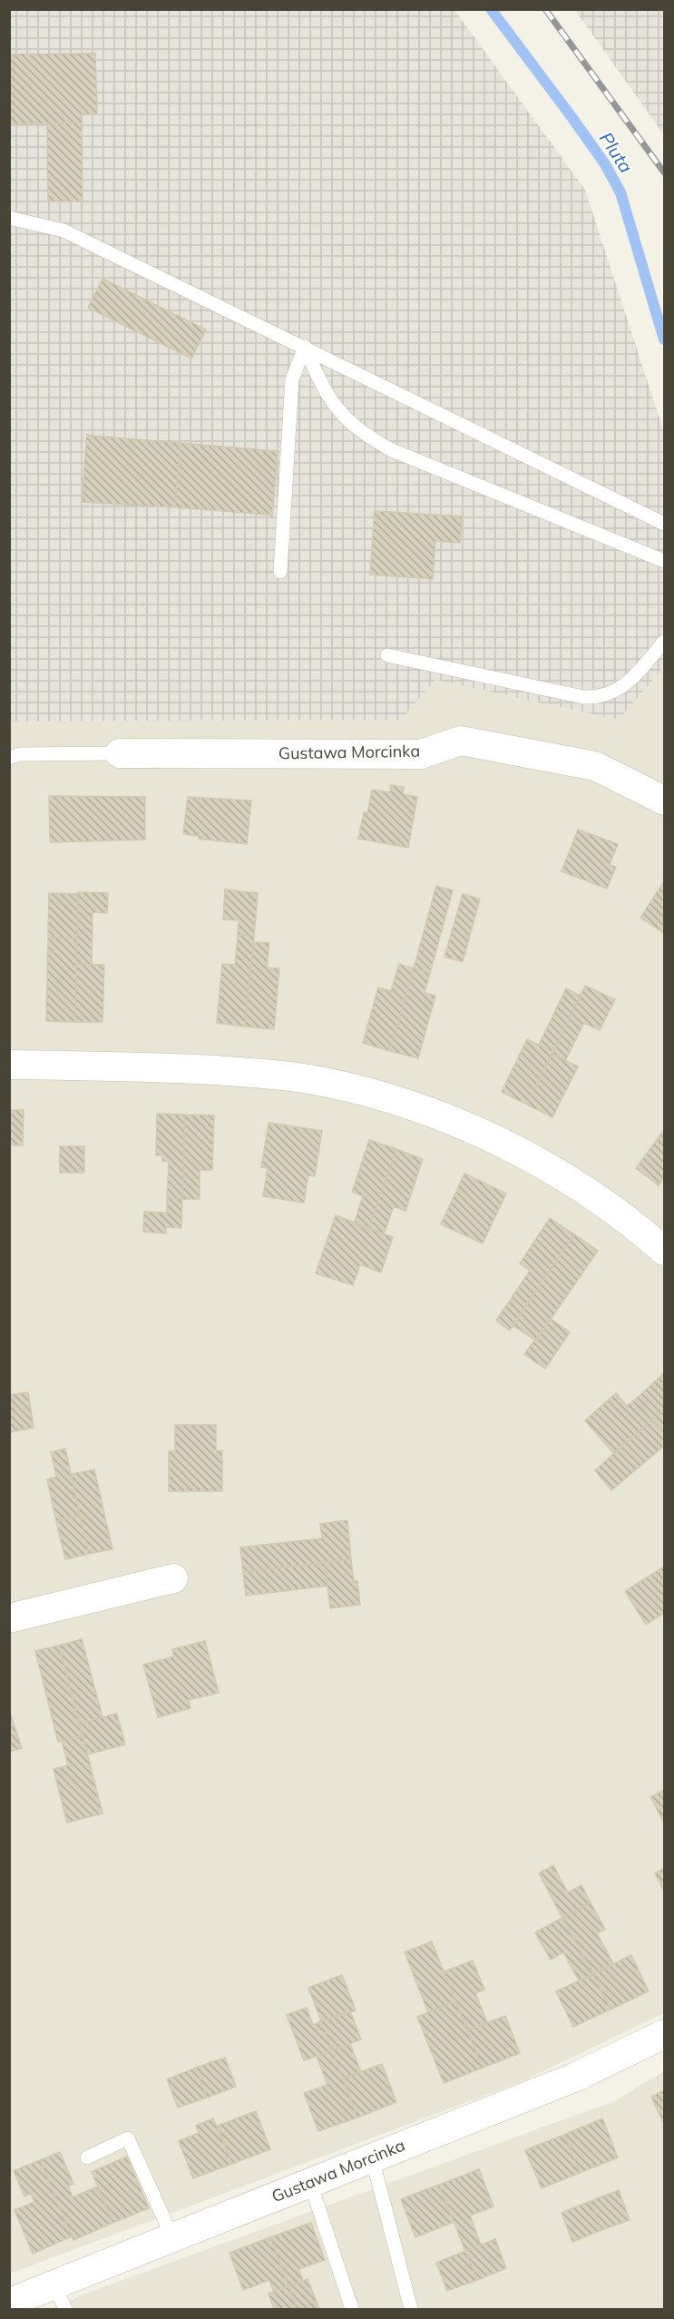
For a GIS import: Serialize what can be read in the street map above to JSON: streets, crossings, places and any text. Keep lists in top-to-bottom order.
{
  "streets": {
    "street": ["Gustawa Morcinka"]
  },
  "water": ["Pluta"]
}
